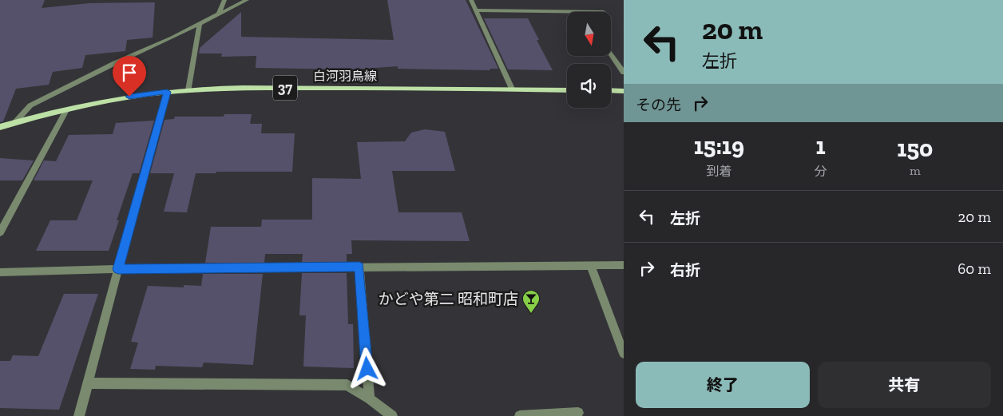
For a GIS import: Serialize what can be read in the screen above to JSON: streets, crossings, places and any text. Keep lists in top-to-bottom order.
{
  "streets": {
    "main road": ["白河羽鳥線", "37"]
  },
  "places": {
    "bar": ["かどや第二 昭和町店"]
  },
  "north": "bottom",
  "page": {
    "turn": ["20 m", "左折"],
    "then": "その先",
    "eta": [
      "15:19",
      "到着",
      "1",
      "分",
      "150",
      "m"
    ],
    "list": [
      {
        "name": "左折",
        "value": "20 m"
      },
      {
        "name": "右折",
        "value": "60 m"
      }
    ],
    "buttons": ["終了", "共有"]
  }
}
